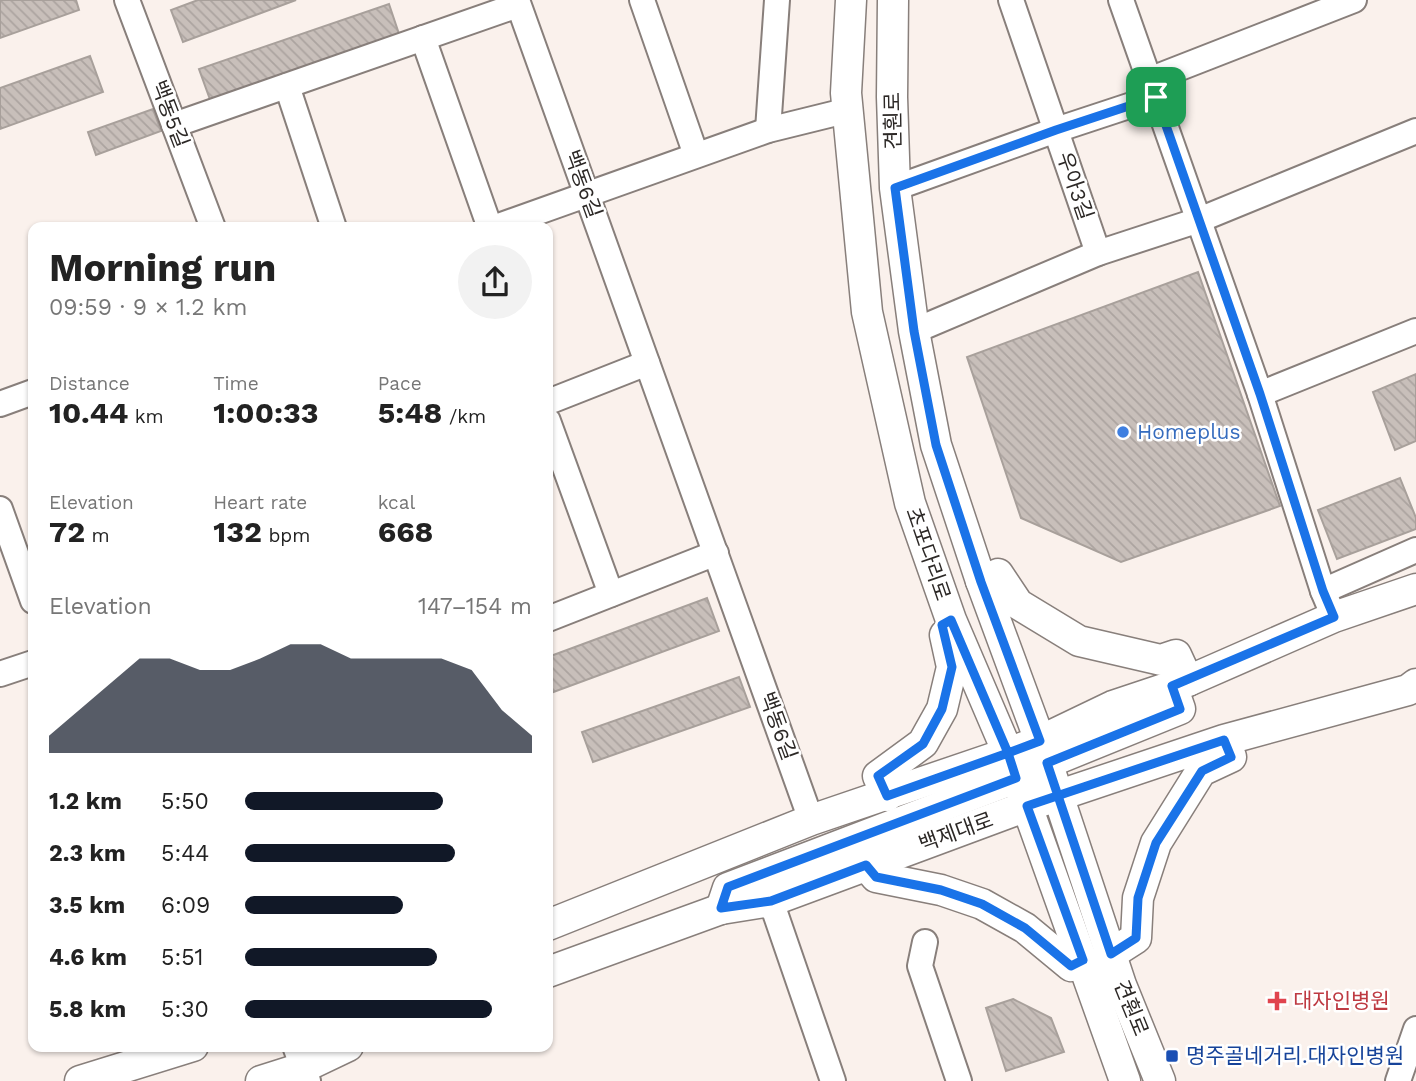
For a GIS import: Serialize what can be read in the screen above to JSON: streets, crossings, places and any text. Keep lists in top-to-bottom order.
{
  "streets": {
    "street": [
      "백동5길",
      "견훤로",
      "백동6길",
      "우아3길",
      "초포다리로",
      "백제대로"
    ]
  },
  "crossings": [
    ["백동5길", "백동6길"],
    ["견훤로", "초포다리로"],
    ["견훤로", "백제대로"],
    ["초포다리로", "백제대로"]
  ],
  "places": {
    "other": ["Homeplus"],
    "health": ["대자인병원"],
    "transit": ["명주골네거리.대자인병원"]
  },
  "page": {
    "heading": ["Morning run", "09:59 · 9 × 1.2 km"],
    "stats": [
      ["Distance", "10.44 km"],
      ["Time", "1:00:33"],
      ["Pace", "5:48 /km"],
      ["Elevation", "72 m"],
      ["Heart rate", "132 bpm"],
      ["kcal", "668"]
    ],
    "chart": ["Elevation", "147–154 m"],
    "list": [
      {
        "name": "1.2 km",
        "note": "5:50"
      },
      {
        "name": "2.3 km",
        "note": "5:44"
      },
      {
        "name": "3.5 km",
        "note": "6:09"
      },
      {
        "name": "4.6 km",
        "note": "5:51"
      },
      {
        "name": "5.8 km",
        "note": "5:30"
      }
    ]
  }
}
